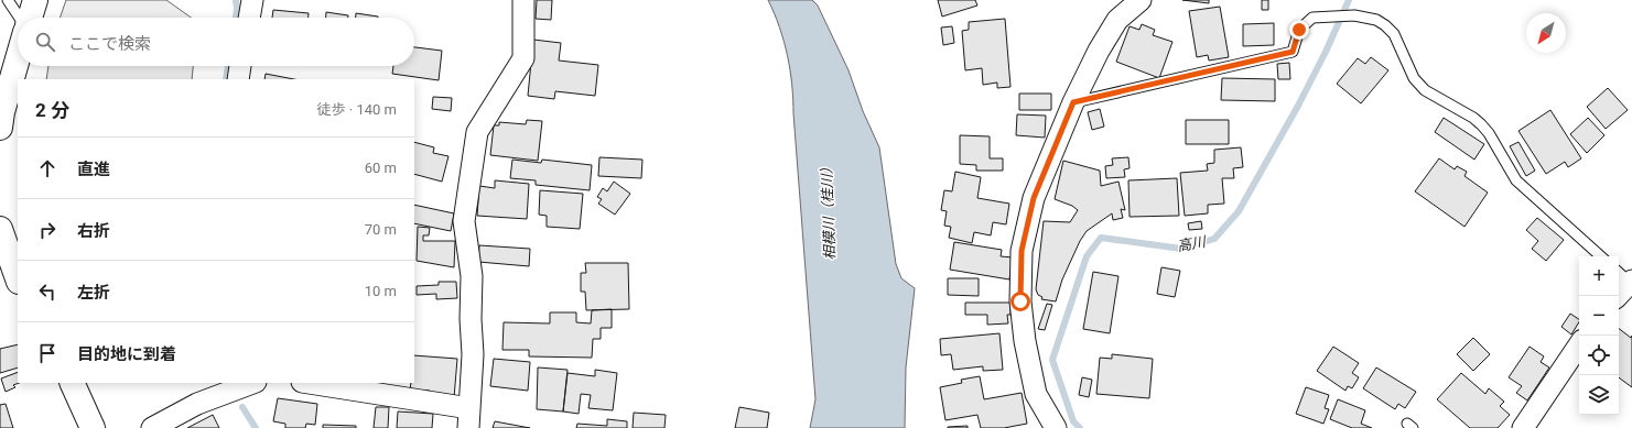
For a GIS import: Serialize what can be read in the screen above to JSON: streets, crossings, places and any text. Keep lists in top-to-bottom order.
{
  "water": ["相模川（桂川）", "高川"],
  "north": "bottom left",
  "page": {
    "search": "ここで検索",
    "heading": ["2 分", "徒歩 · 140 m"],
    "list": [
      ["直進", "60 m"],
      ["右折", "70 m"],
      ["左折", "10 m"],
      "目的地に到着"
    ],
    "map_buttons": ["+", "−"]
  }
}
